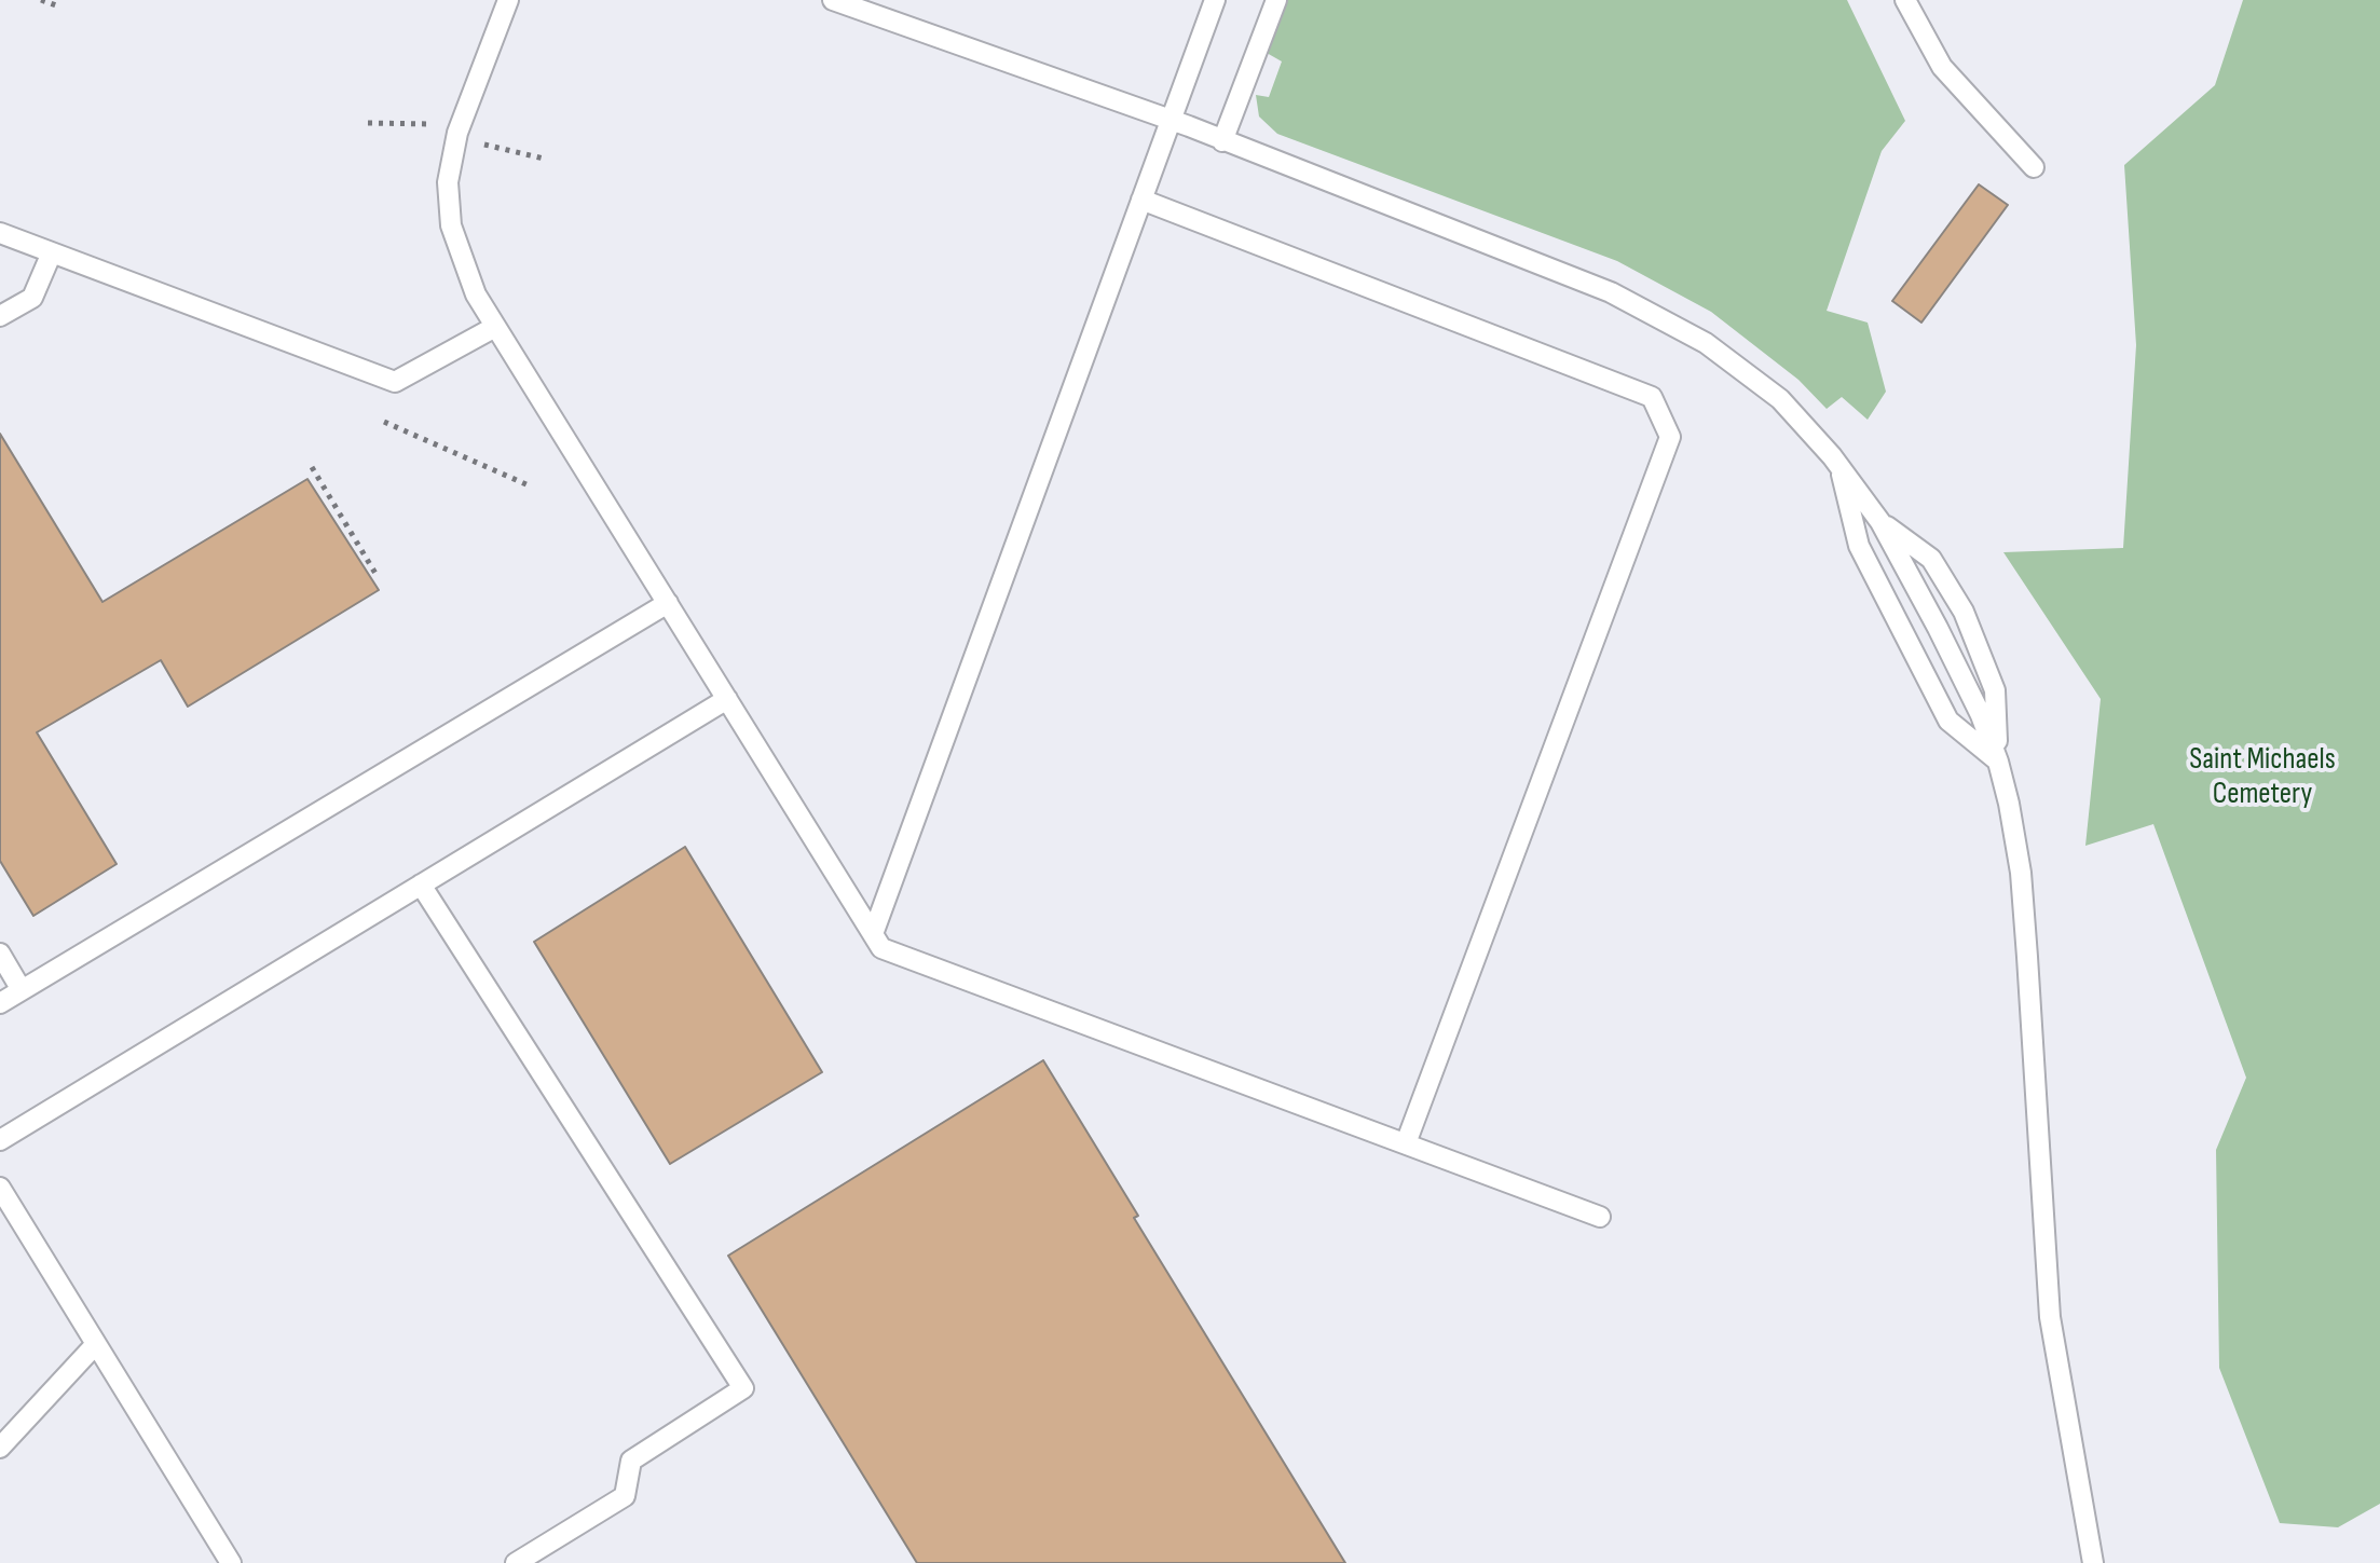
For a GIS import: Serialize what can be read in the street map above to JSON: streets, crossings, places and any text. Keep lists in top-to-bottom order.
{
  "parks": ["Saint Michaels Cemetery"]
}
